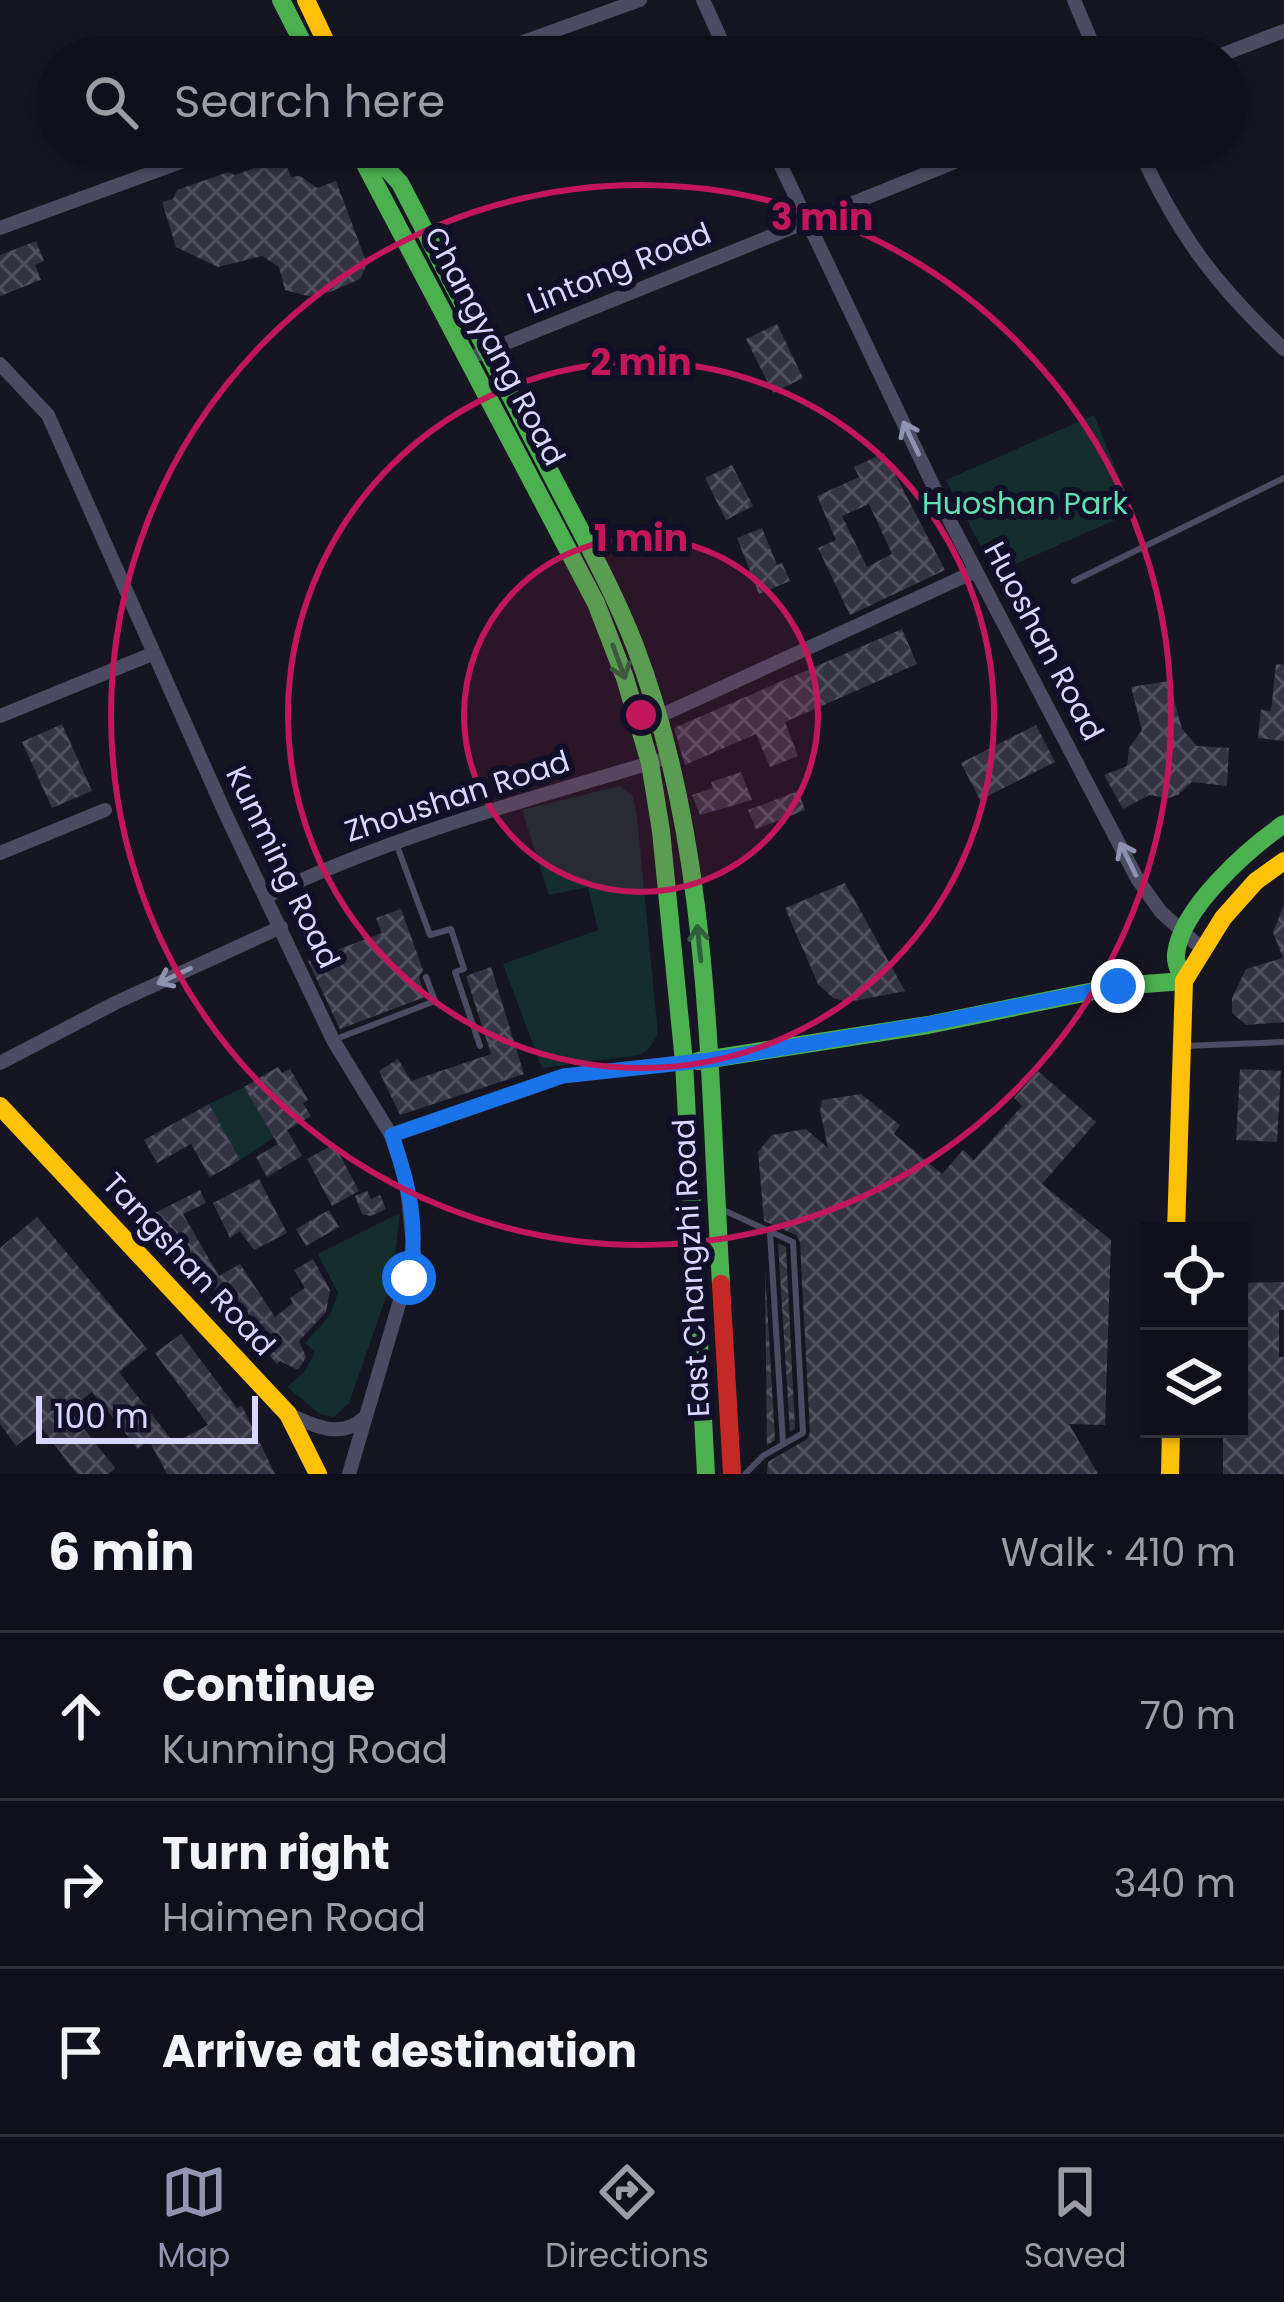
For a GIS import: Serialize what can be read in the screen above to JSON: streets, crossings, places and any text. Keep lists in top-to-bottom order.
{
  "streets": {
    "main road": ["Changyang Road", "Tangshan Road", "East Changzhi Road"],
    "street": [
      "Lintong Road",
      "Huoshan Road",
      "Zhoushan Road",
      "Kunming Road"
    ]
  },
  "crossings": [
    ["Lintong Road", "Changyang Road"],
    ["Lintong Road", "Huoshan Road"],
    ["Changyang Road", "Zhoushan Road"],
    ["Changyang Road", "East Changzhi Road"],
    ["Zhoushan Road", "Kunming Road"]
  ],
  "one_way": ["Huoshan Road"],
  "parks": ["Huoshan Park"],
  "scale_bar": "100 m",
  "page": {
    "search": "Search here",
    "scale": "100 m",
    "heading": ["6 min", "Walk · 410 m"],
    "list": [
      ["Continue", "Kunming Road", "70 m"],
      ["Turn right", "Haimen Road", "340 m"],
      "Arrive at destination"
    ],
    "nav": ["Map", "Directions", "Saved"]
  },
  "rings": ["3 min", "2 min", "1 min"]
}
